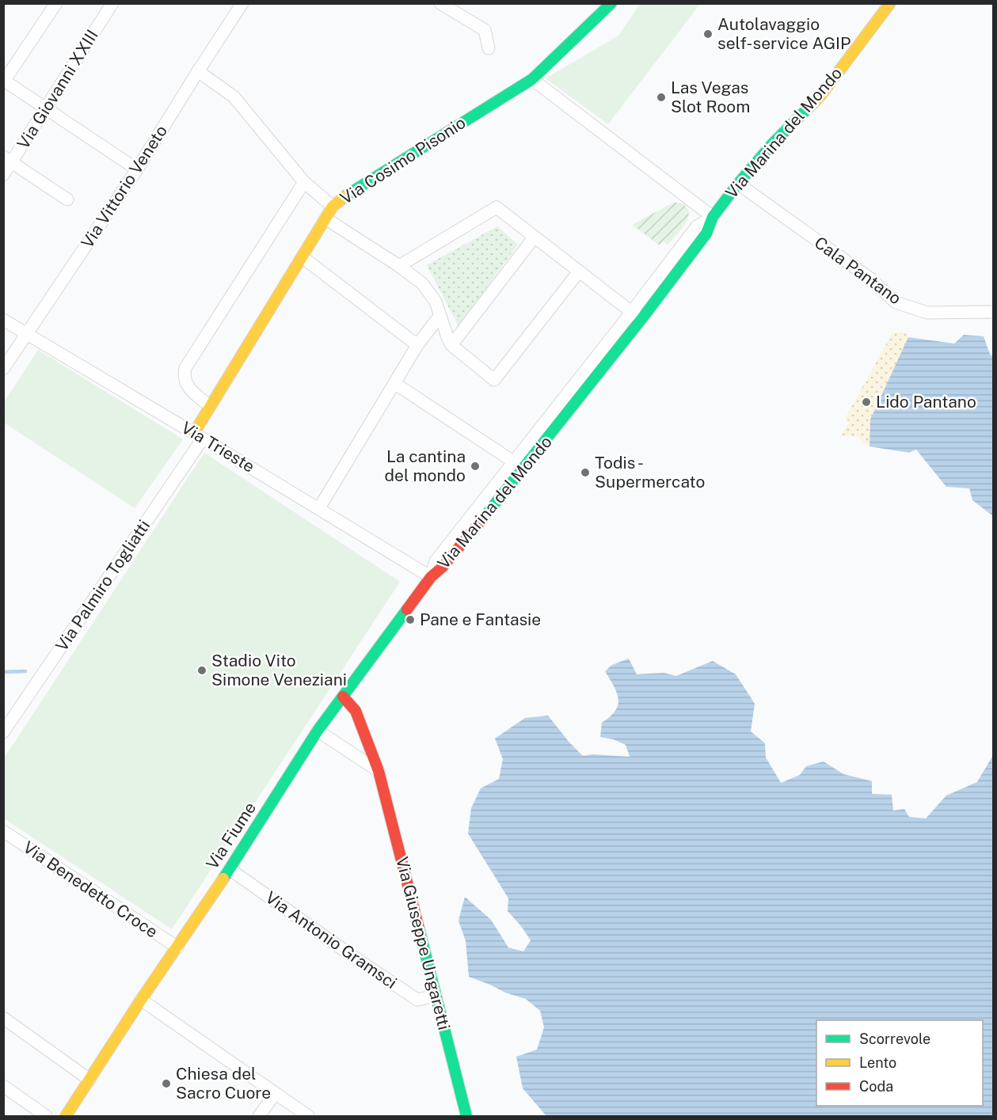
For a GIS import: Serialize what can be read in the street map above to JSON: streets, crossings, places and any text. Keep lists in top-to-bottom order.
{
  "streets": {
    "street": [
      "Via Giovanni XXIII",
      "Via Marina del Mondo",
      "Via Cosimo Pisonio",
      "Via Vittorio Veneto",
      "Cala Pantano",
      "Via Trieste",
      "Via Palmiro Togliatti",
      "Via Fiume",
      "Via Benedetto Croce",
      "Via Antonio Gramsci",
      "Via Giuseppe Ungaretti"
    ]
  },
  "crossings": [
    ["Via Marina del Mondo", "Cala Pantano"],
    ["Via Marina del Mondo", "Via Trieste"],
    ["Via Marina del Mondo", "Via Fiume"],
    ["Via Cosimo Pisonio", "Via Trieste"],
    ["Via Cosimo Pisonio", "Via Palmiro Togliatti"],
    ["Via Vittorio Veneto", "Via Trieste"],
    ["Via Trieste", "Via Palmiro Togliatti"],
    ["Via Trieste", "Via Fiume"],
    ["Via Fiume", "Via Benedetto Croce"],
    ["Via Fiume", "Via Antonio Gramsci"],
    ["Via Fiume", "Via Giuseppe Ungaretti"],
    ["Via Antonio Gramsci", "Via Giuseppe Ungaretti"]
  ],
  "places": [
    "Autolavaggio self-service AGIP",
    "Las Vegas Slot Room",
    "Lido Pantano",
    "La cantina del mondo",
    "Todis - Supermercato",
    "Pane e Fantasie",
    "Stadio Vito Simone Veneziani",
    "Chiesa del Sacro Cuore"
  ],
  "legend": ["Scorrevole", "Lento", "Coda"]
}
